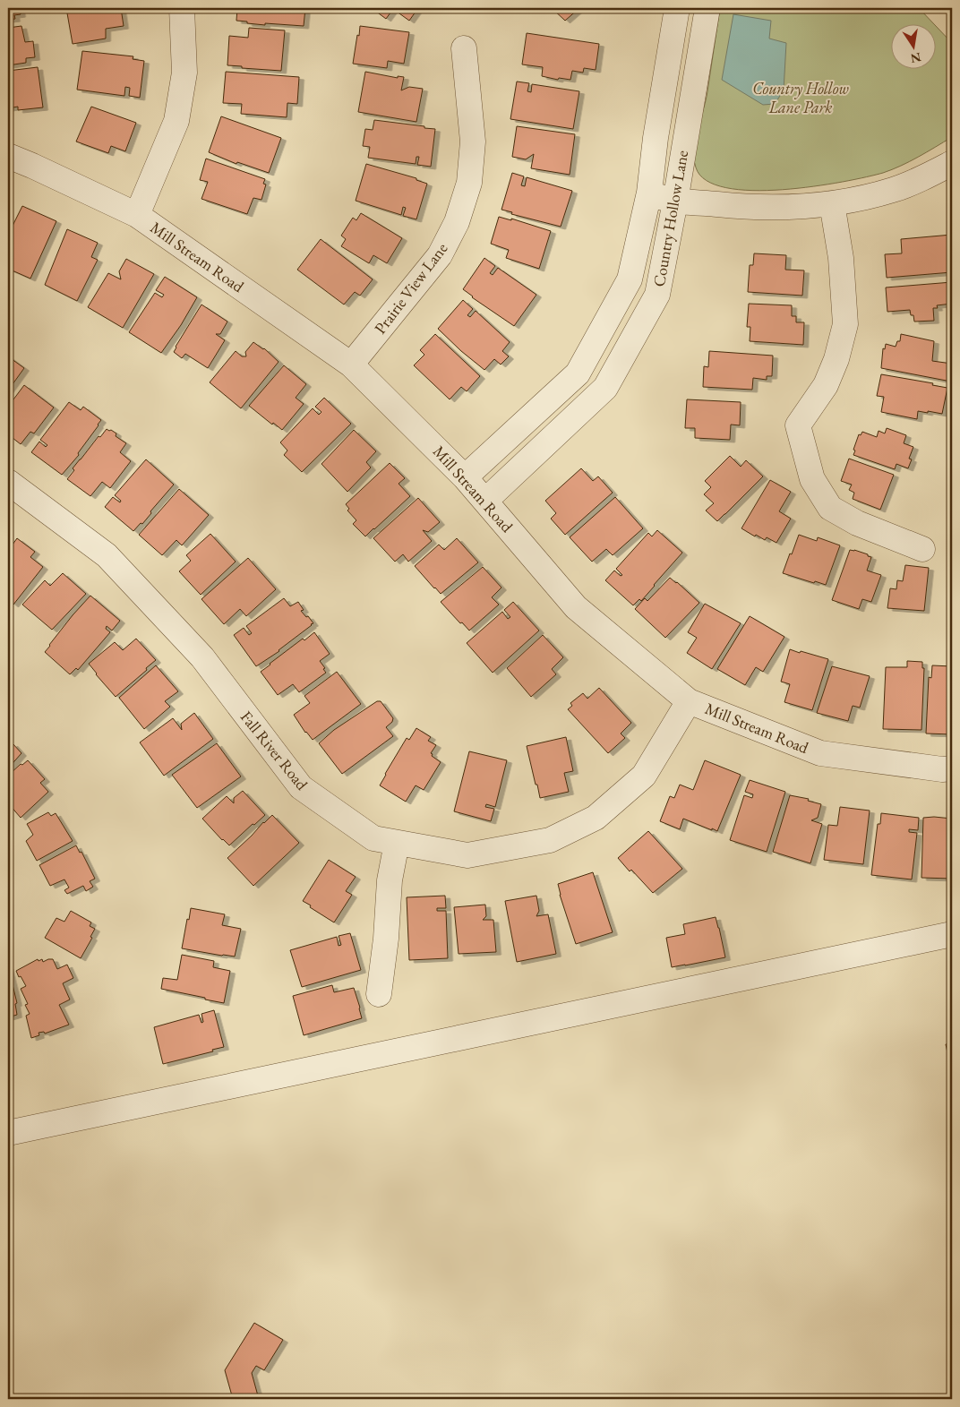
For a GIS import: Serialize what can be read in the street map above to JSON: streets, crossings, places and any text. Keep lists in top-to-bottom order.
{
  "streets": {
    "street": [
      "Country Hollow Lane",
      "Mill Stream Road",
      "Prairie View Lane",
      "Fall River Road"
    ]
  },
  "crossings": [
    ["Country Hollow Lane", "Mill Stream Road"],
    ["Mill Stream Road", "Prairie View Lane"],
    ["Mill Stream Road", "Fall River Road"]
  ],
  "parks": ["Country Hollow Lane Park"],
  "north": "bottom"
}
